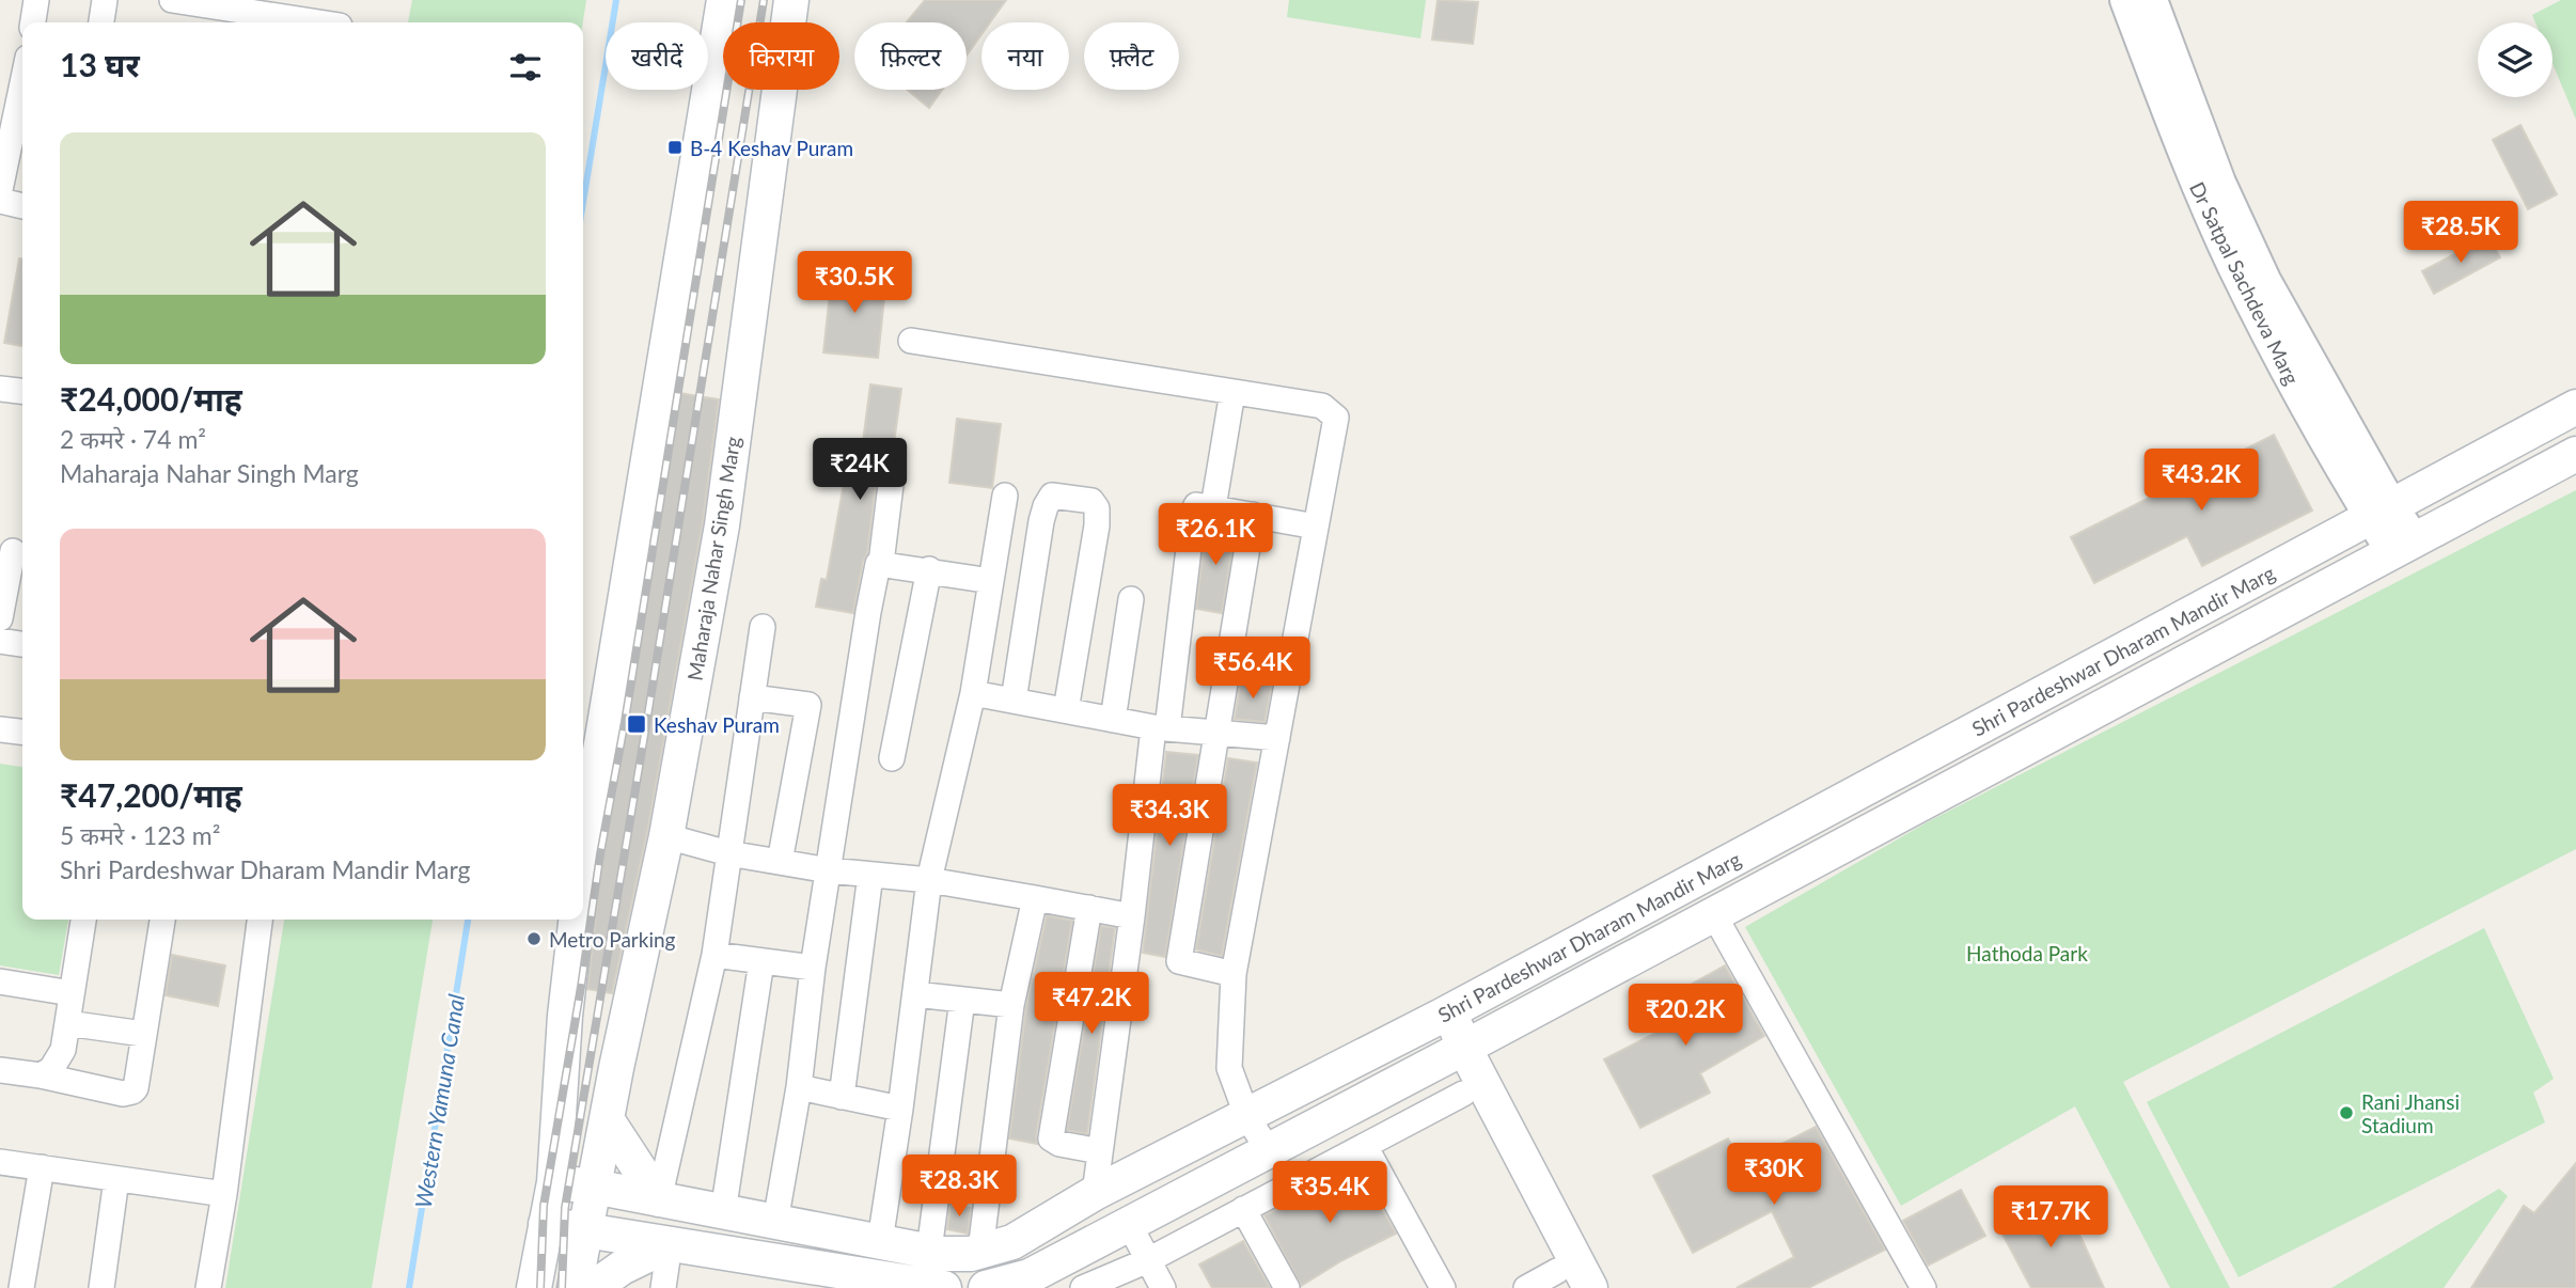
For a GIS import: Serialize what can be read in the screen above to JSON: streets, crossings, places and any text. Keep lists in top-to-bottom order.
{
  "streets": {
    "main road": ["Maharaja Nahar Singh Marg", "Shri Pardeshwar Dharam Mandir Marg"],
    "street": ["Dr Satpal Sachdeva Marg"]
  },
  "crossings": [
    ["Dr Satpal Sachdeva Marg", "Shri Pardeshwar Dharam Mandir Marg"],
    ["Maharaja Nahar Singh Marg", "Shri Pardeshwar Dharam Mandir Marg"]
  ],
  "water": ["Western Yamuna Canal"],
  "parks": ["Hathoda Park"],
  "places": {
    "transit": ["B-4 Keshav Puram", "Keshav Puram"],
    "other": ["Metro Parking", "Rani Jhansi Stadium"]
  },
  "page": {
    "chip": [
      "खरीदें",
      "किराया",
      "फ़िल्टर",
      "नया",
      "फ़्लैट"
    ],
    "heading": "13 घर",
    "list": [
      {
        "name": "₹24,000/माह",
        "note": "2 कमरे · 74 m² · Maharaja Nahar Singh Marg"
      },
      {
        "name": "₹47,200/माह",
        "note": "5 कमरे · 123 m² · Shri Pardeshwar Dharam Mandir Marg"
      }
    ],
    "price": [
      "₹28.5K",
      "₹30.5K",
      "₹24K",
      "₹43.2K",
      "₹26.1K",
      "₹56.4K",
      "₹34.3K",
      "₹47.2K",
      "₹20.2K",
      "₹30K",
      "₹28.3K",
      "₹35.4K",
      "₹17.7K"
    ]
  }
}
